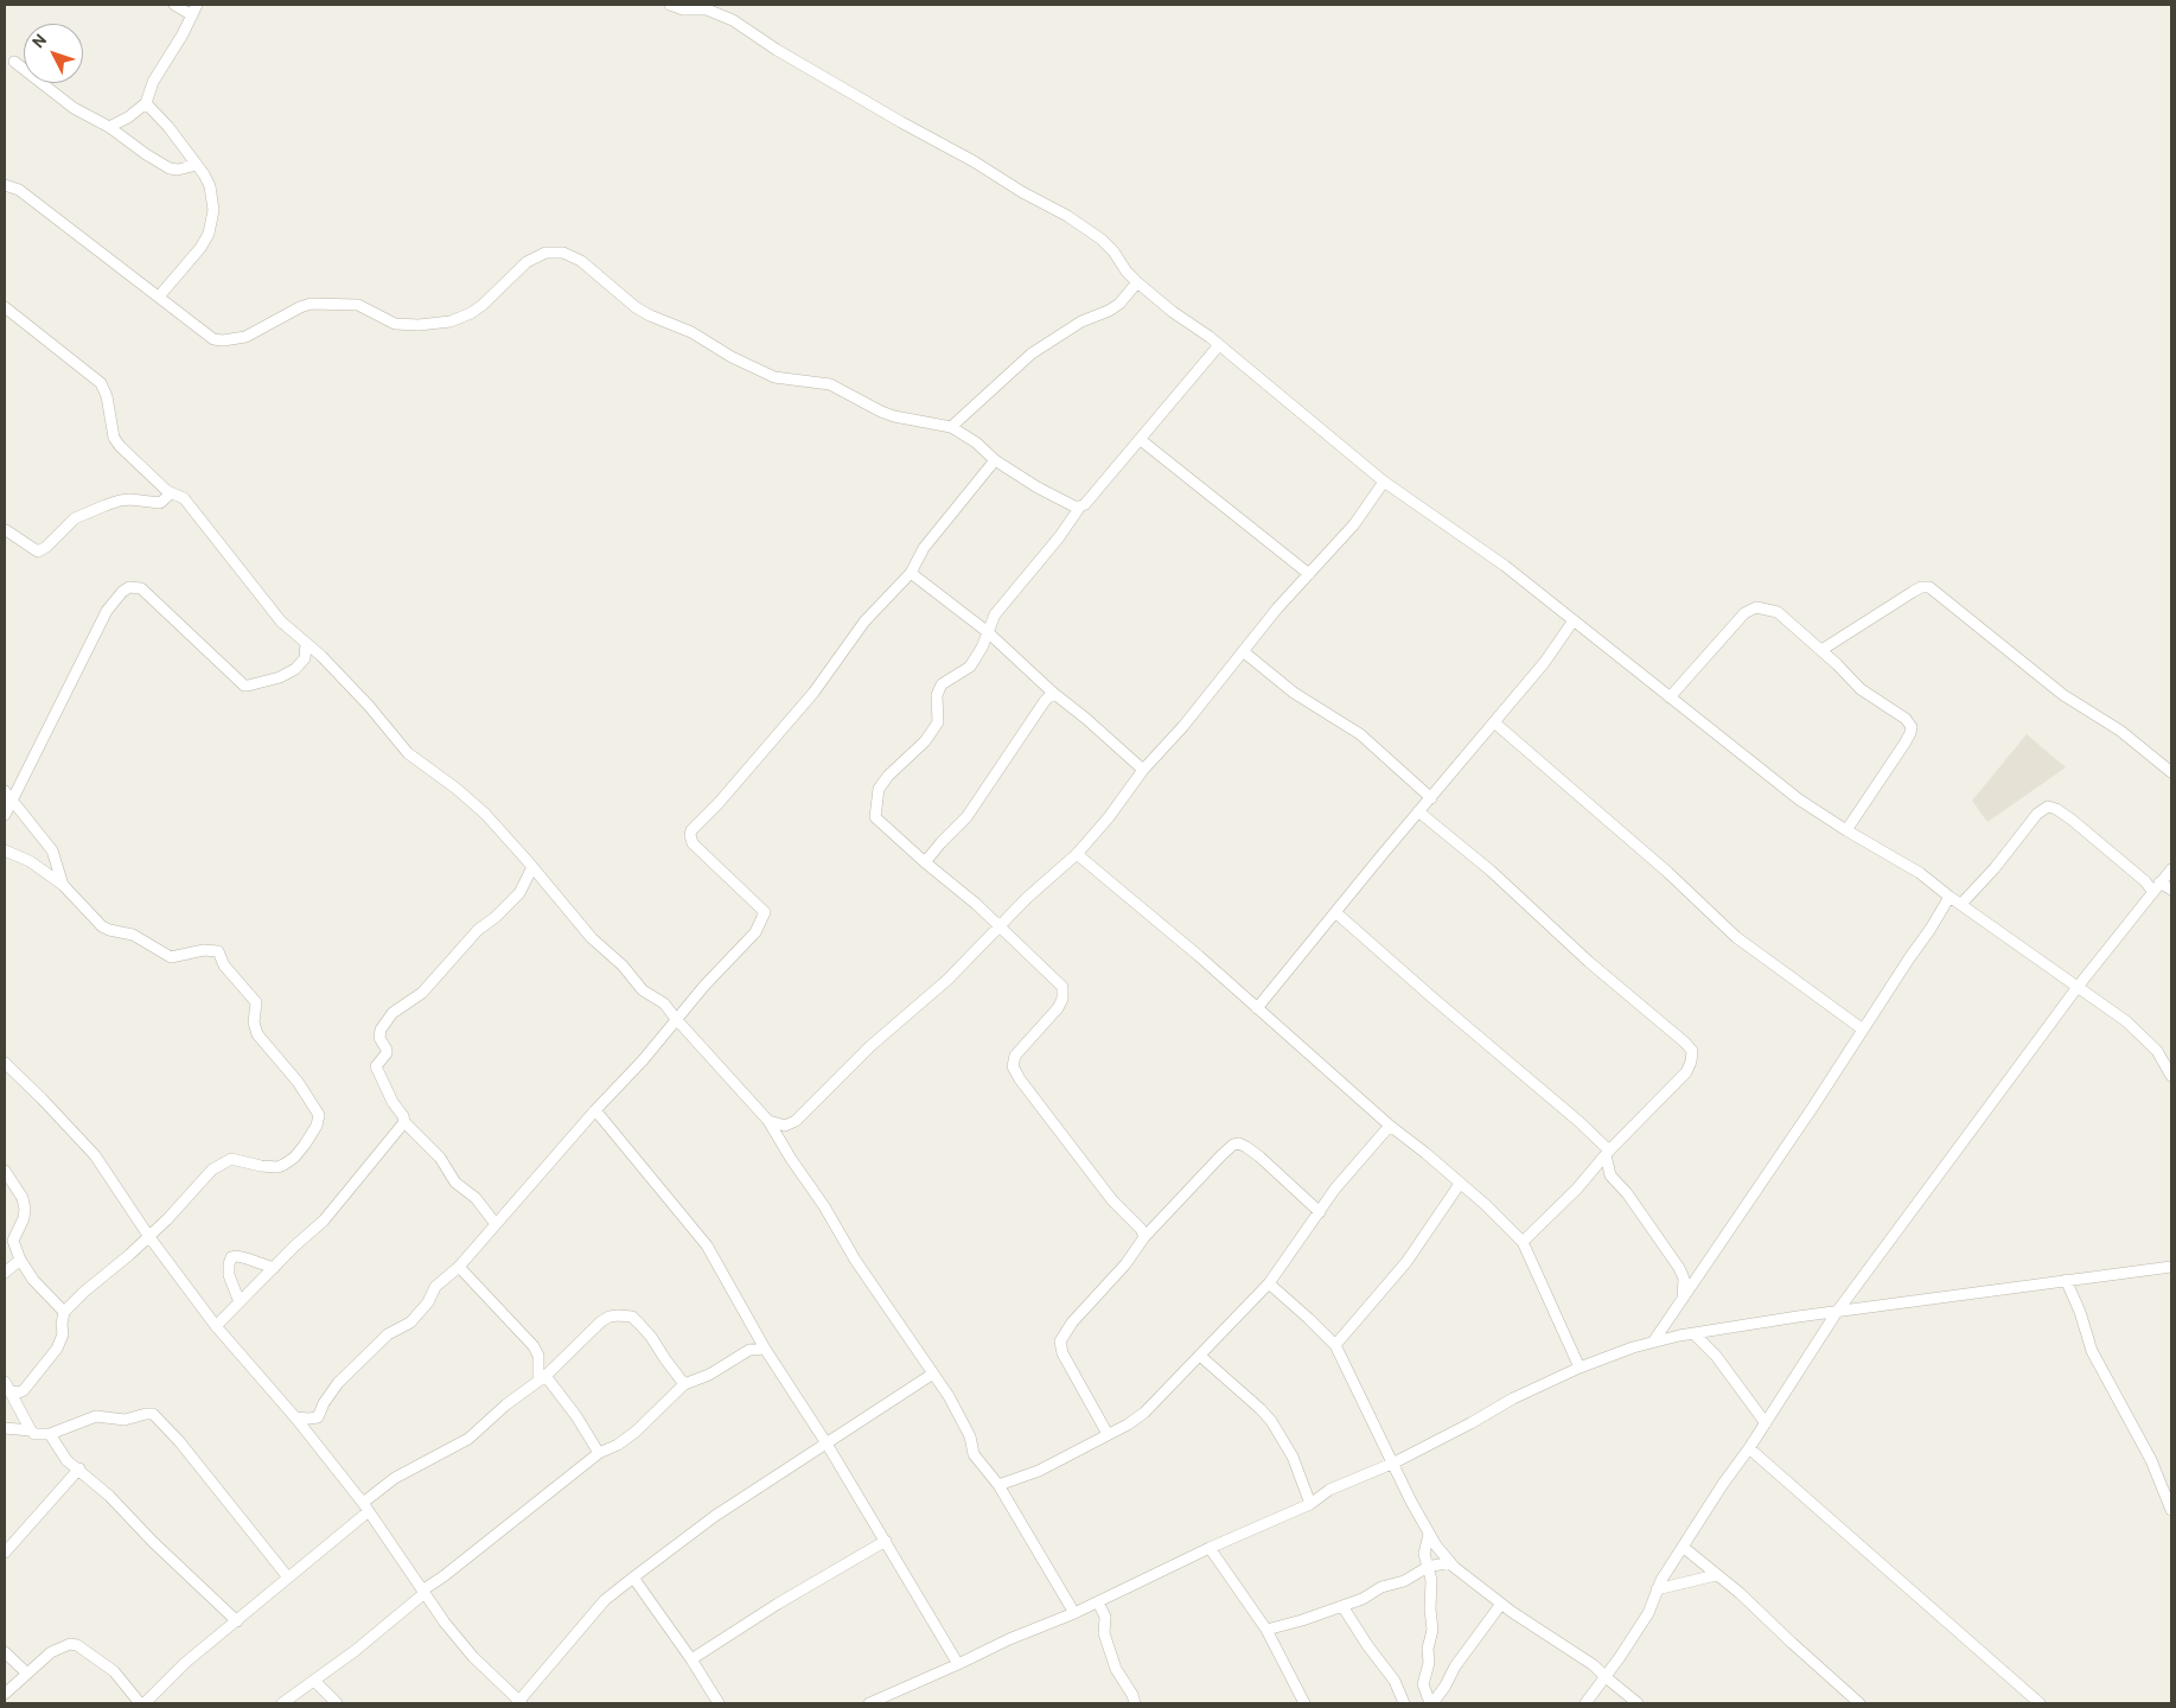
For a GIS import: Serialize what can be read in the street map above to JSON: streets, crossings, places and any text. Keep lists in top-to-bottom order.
{
  "north": "top left"
}
